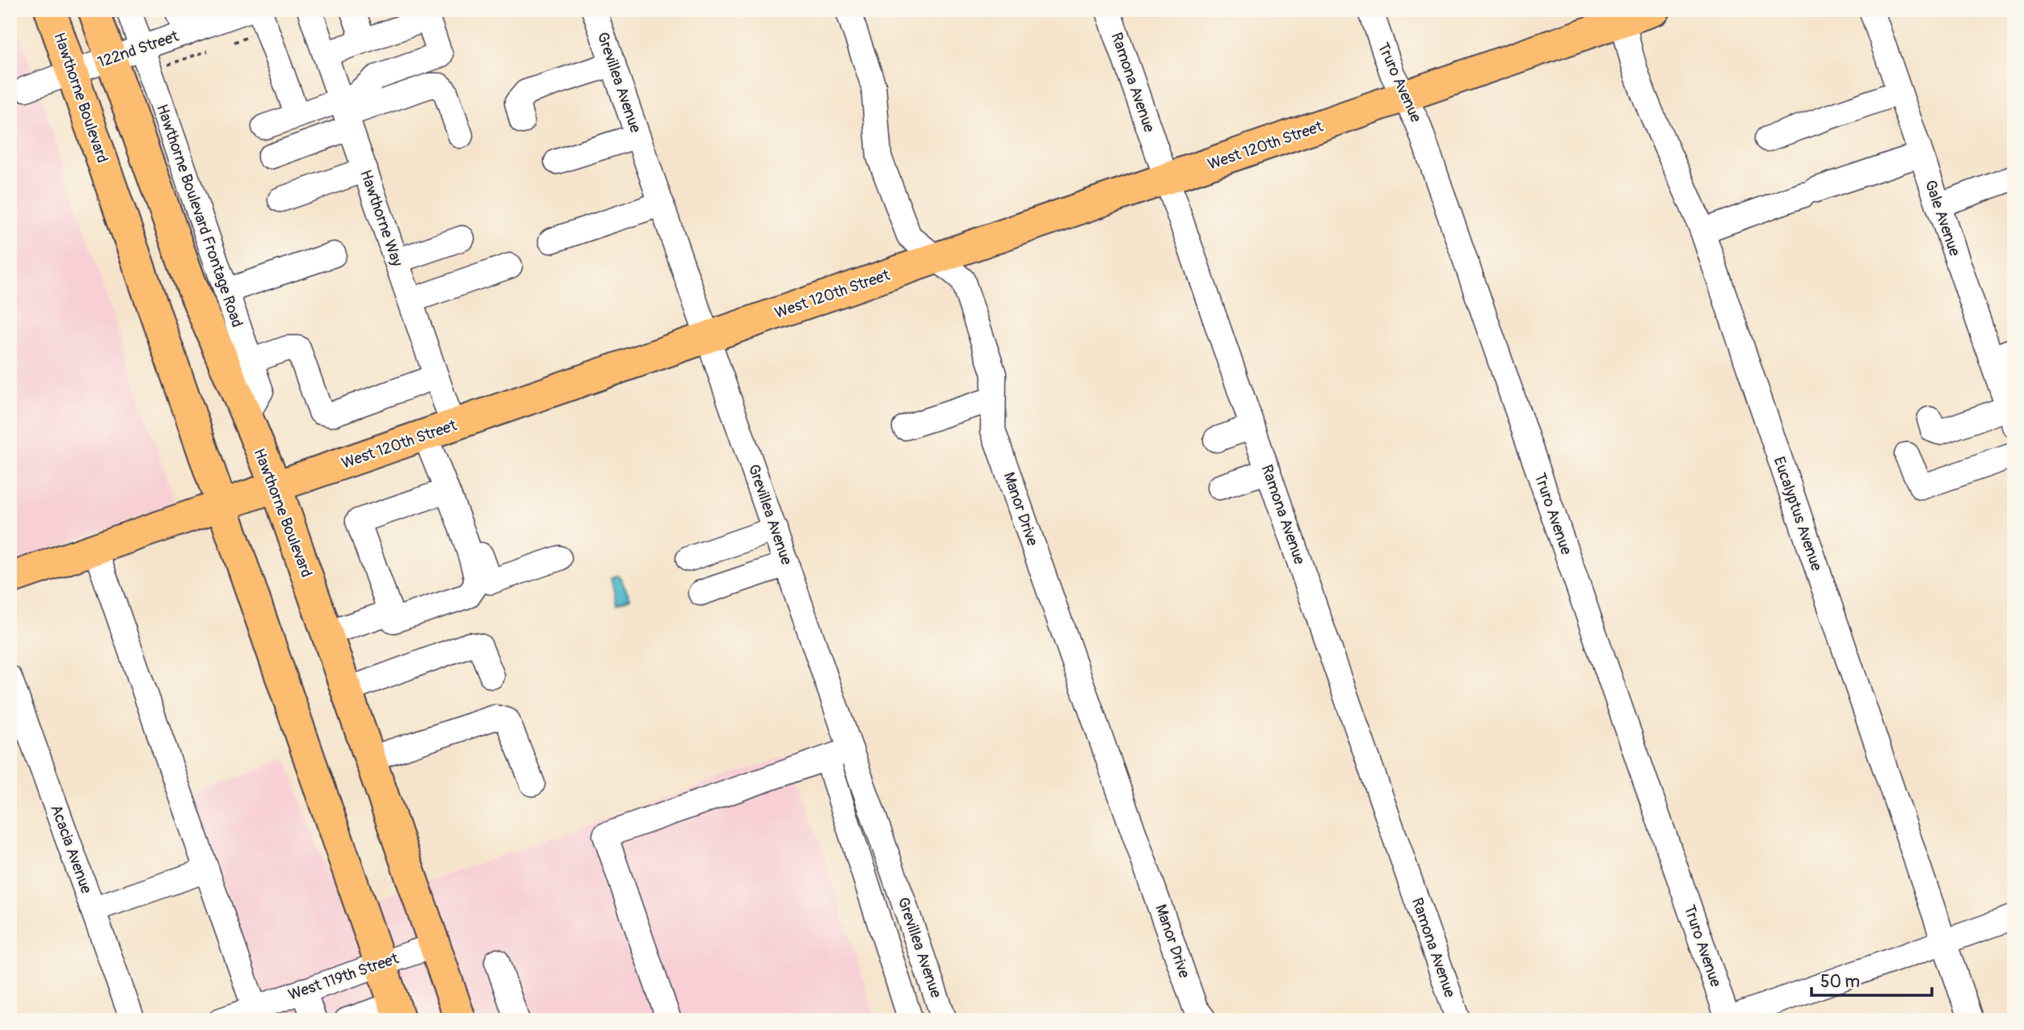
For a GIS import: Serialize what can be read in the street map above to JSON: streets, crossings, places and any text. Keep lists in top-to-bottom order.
{
  "streets": {
    "main road": ["Hawthorne Boulevard", "West 120th Street"],
    "street": [
      "122nd Street",
      "Grevillea Avenue",
      "Ramona Avenue",
      "Truro Avenue",
      "Hawthorne Boulevard Frontage Road",
      "Hawthorne Way",
      "Gale Avenue",
      "Manor Drive",
      "Eucalyptus Avenue",
      "Acacia Avenue",
      "West 119th Street"
    ]
  },
  "crossings": [
    ["122nd Street", "Hawthorne Boulevard"],
    ["122nd Street", "Hawthorne Boulevard Frontage Road"],
    ["Grevillea Avenue", "West 120th Street"],
    ["Ramona Avenue", "West 120th Street"],
    ["Truro Avenue", "West 120th Street"],
    ["Hawthorne Boulevard", "West 120th Street"],
    ["Hawthorne Boulevard", "Hawthorne Boulevard Frontage Road"],
    ["Hawthorne Boulevard", "West 119th Street"],
    ["West 120th Street", "Hawthorne Way"],
    ["West 120th Street", "Manor Drive"],
    ["West 120th Street", "Eucalyptus Avenue"]
  ],
  "scale_bar": "50 m"
}
